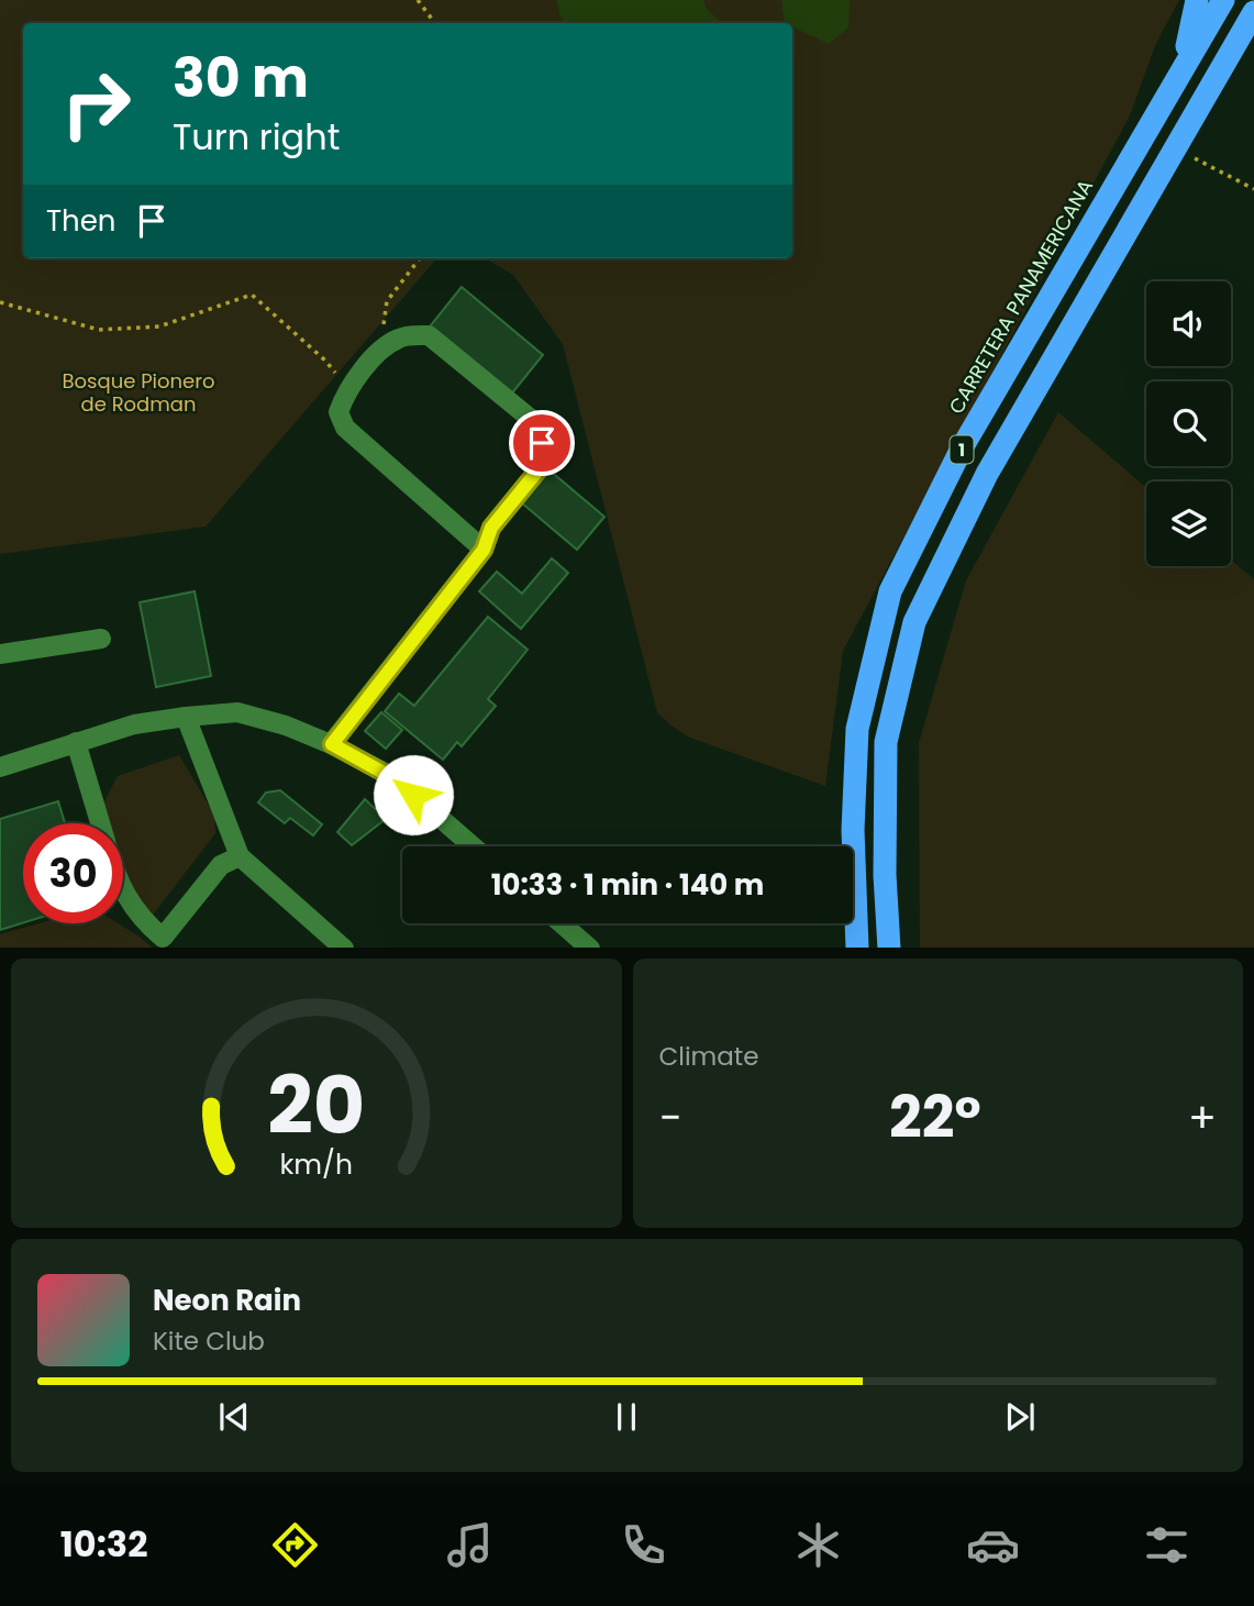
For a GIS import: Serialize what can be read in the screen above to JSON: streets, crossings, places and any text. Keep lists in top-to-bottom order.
{
  "streets": {
    "highway": ["CARRETERA PANAMERICANA", "1"]
  },
  "parks": ["Bosque Pionero de Rodman"],
  "page": {
    "turn": ["30 m", "Turn right"],
    "then": "Then",
    "limit": "30",
    "trip": "10:33 · 1 min · 140 m",
    "tile": "Climate",
    "heat": ["−", "22°", "+"],
    "song": ["Neon Rain", "Kite Club"],
    "tabs": "10:32",
    "gauge": ["20", "km/h"]
  }
}
